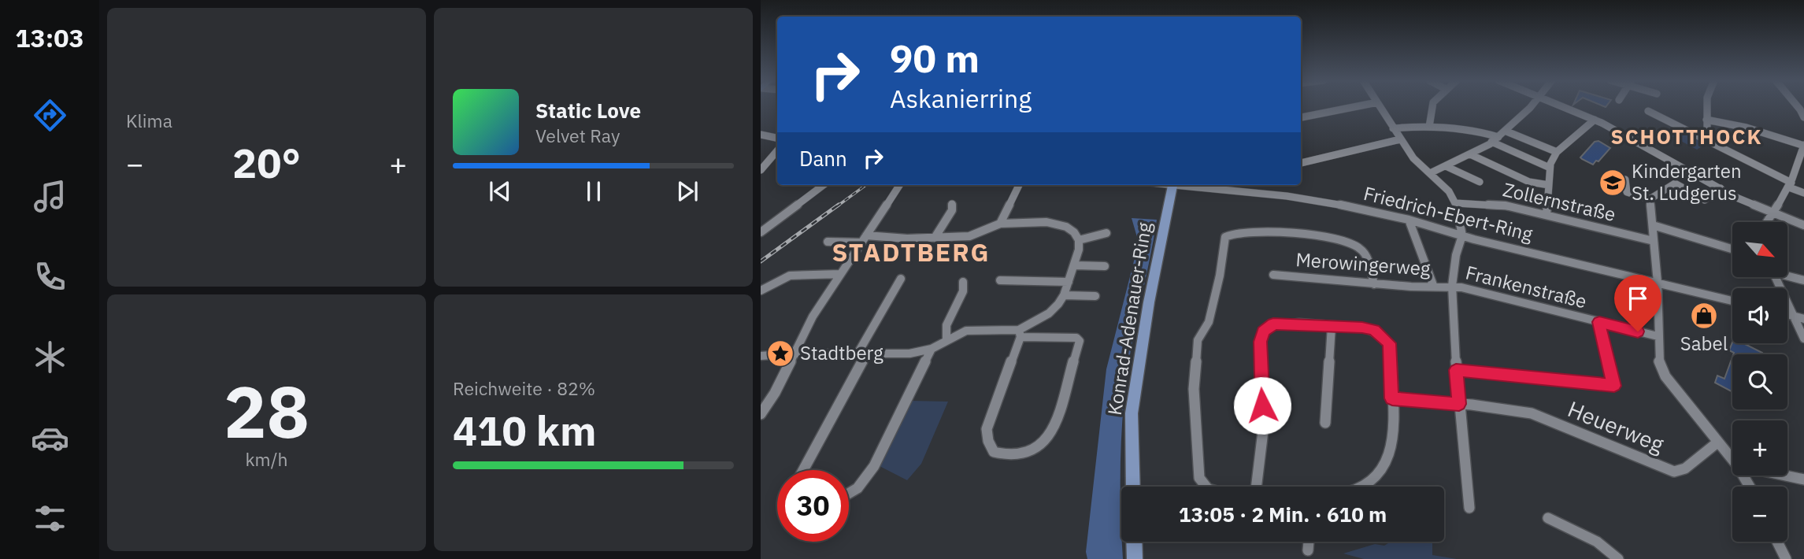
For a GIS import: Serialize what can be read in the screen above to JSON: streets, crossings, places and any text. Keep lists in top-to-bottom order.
{
  "streets": {
    "main road": ["Konrad-Adenauer-Ring"],
    "street": [
      "Zollernstraße",
      "Friedrich-Ebert-Ring",
      "Merowingerweg",
      "Frankenstraße",
      "Heuerweg"
    ]
  },
  "crossings": [
    ["Merowingerweg", "Frankenstraße"]
  ],
  "districts": ["SCHOTTHOCK", "STADTBERG"],
  "places": {
    "school or university": ["Kindergarten St. Ludgerus"],
    "shop": ["Sabel"],
    "place": ["Stadtberg"]
  },
  "north": "bottom right",
  "page": {
    "tabs": "13:03",
    "tile": [
      "Klima",
      ["28", "km/h"],
      ["Reichweite · 82%", "410 km"]
    ],
    "turn": ["90 m", "Askanierring"],
    "song": ["Static Love", "Velvet Ray"],
    "then": "Dann",
    "heat": ["−", "20°", "+"],
    "map_buttons": ["+", "−"],
    "limit": "30",
    "trip": "13:05 · 2 Min. · 610 m"
  }
}
